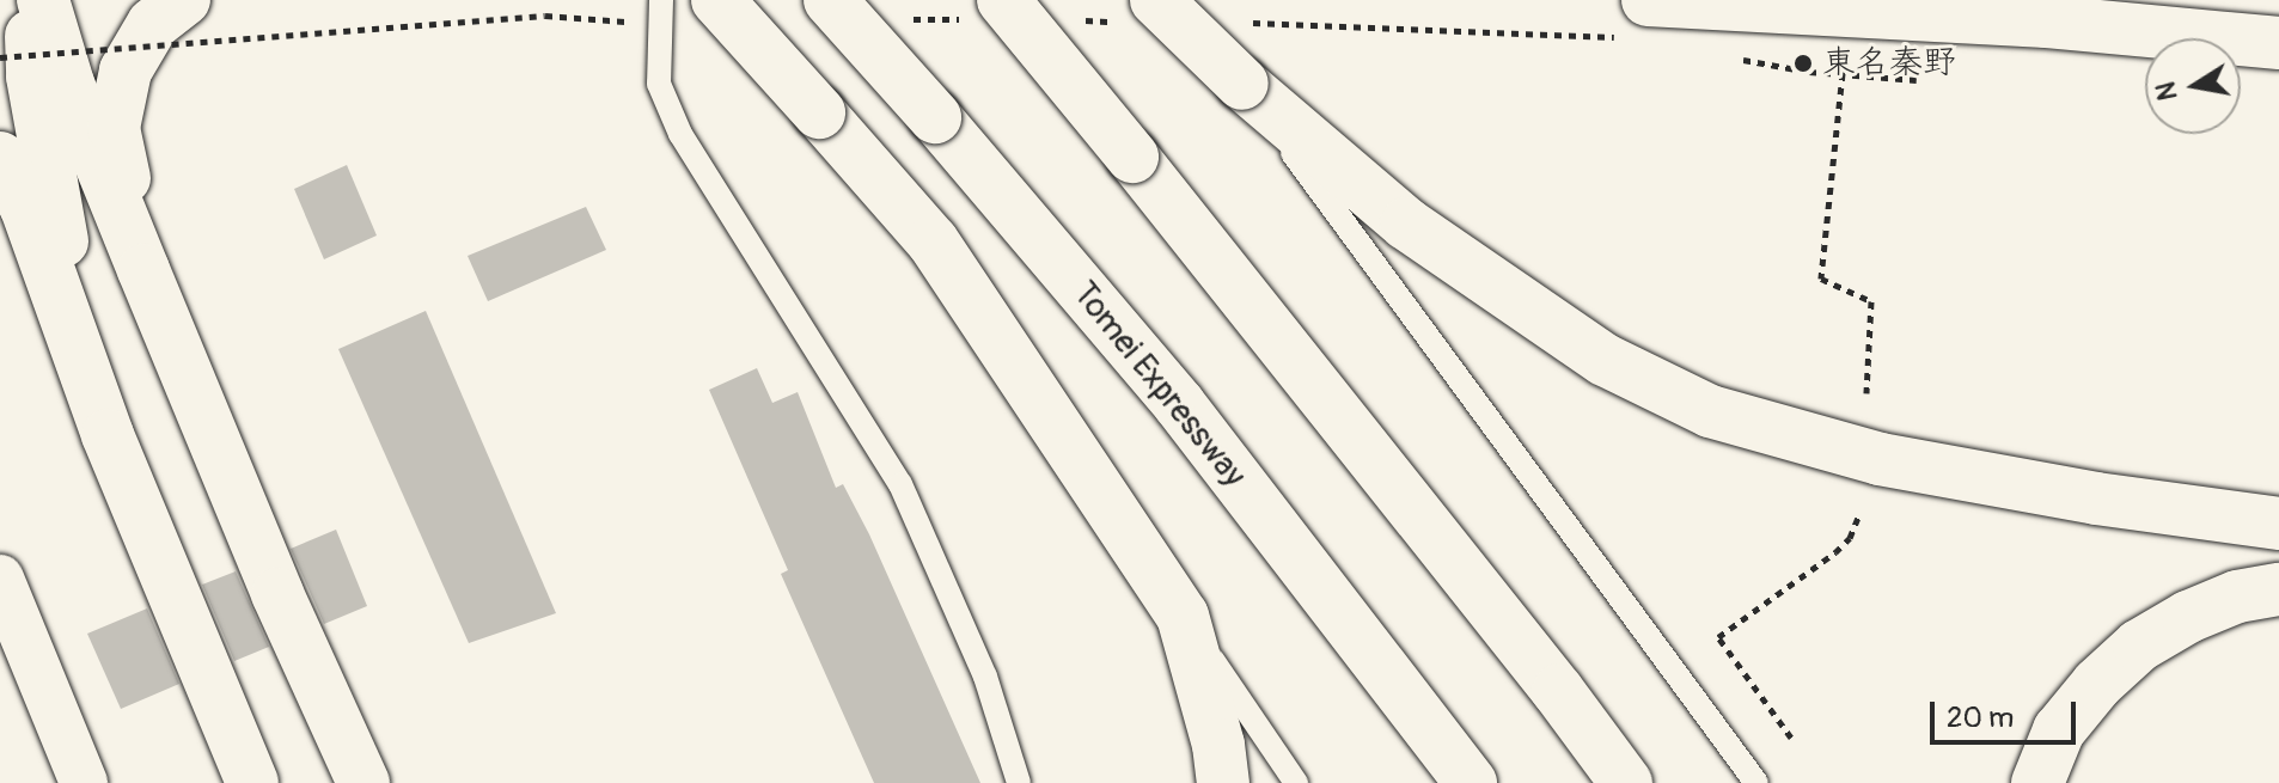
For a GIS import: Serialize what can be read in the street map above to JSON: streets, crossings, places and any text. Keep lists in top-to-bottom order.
{
  "streets": {
    "main road": ["Tomei Expressway"]
  },
  "places": ["東名秦野"],
  "scale_bar": "20 m",
  "north": "left"
}
